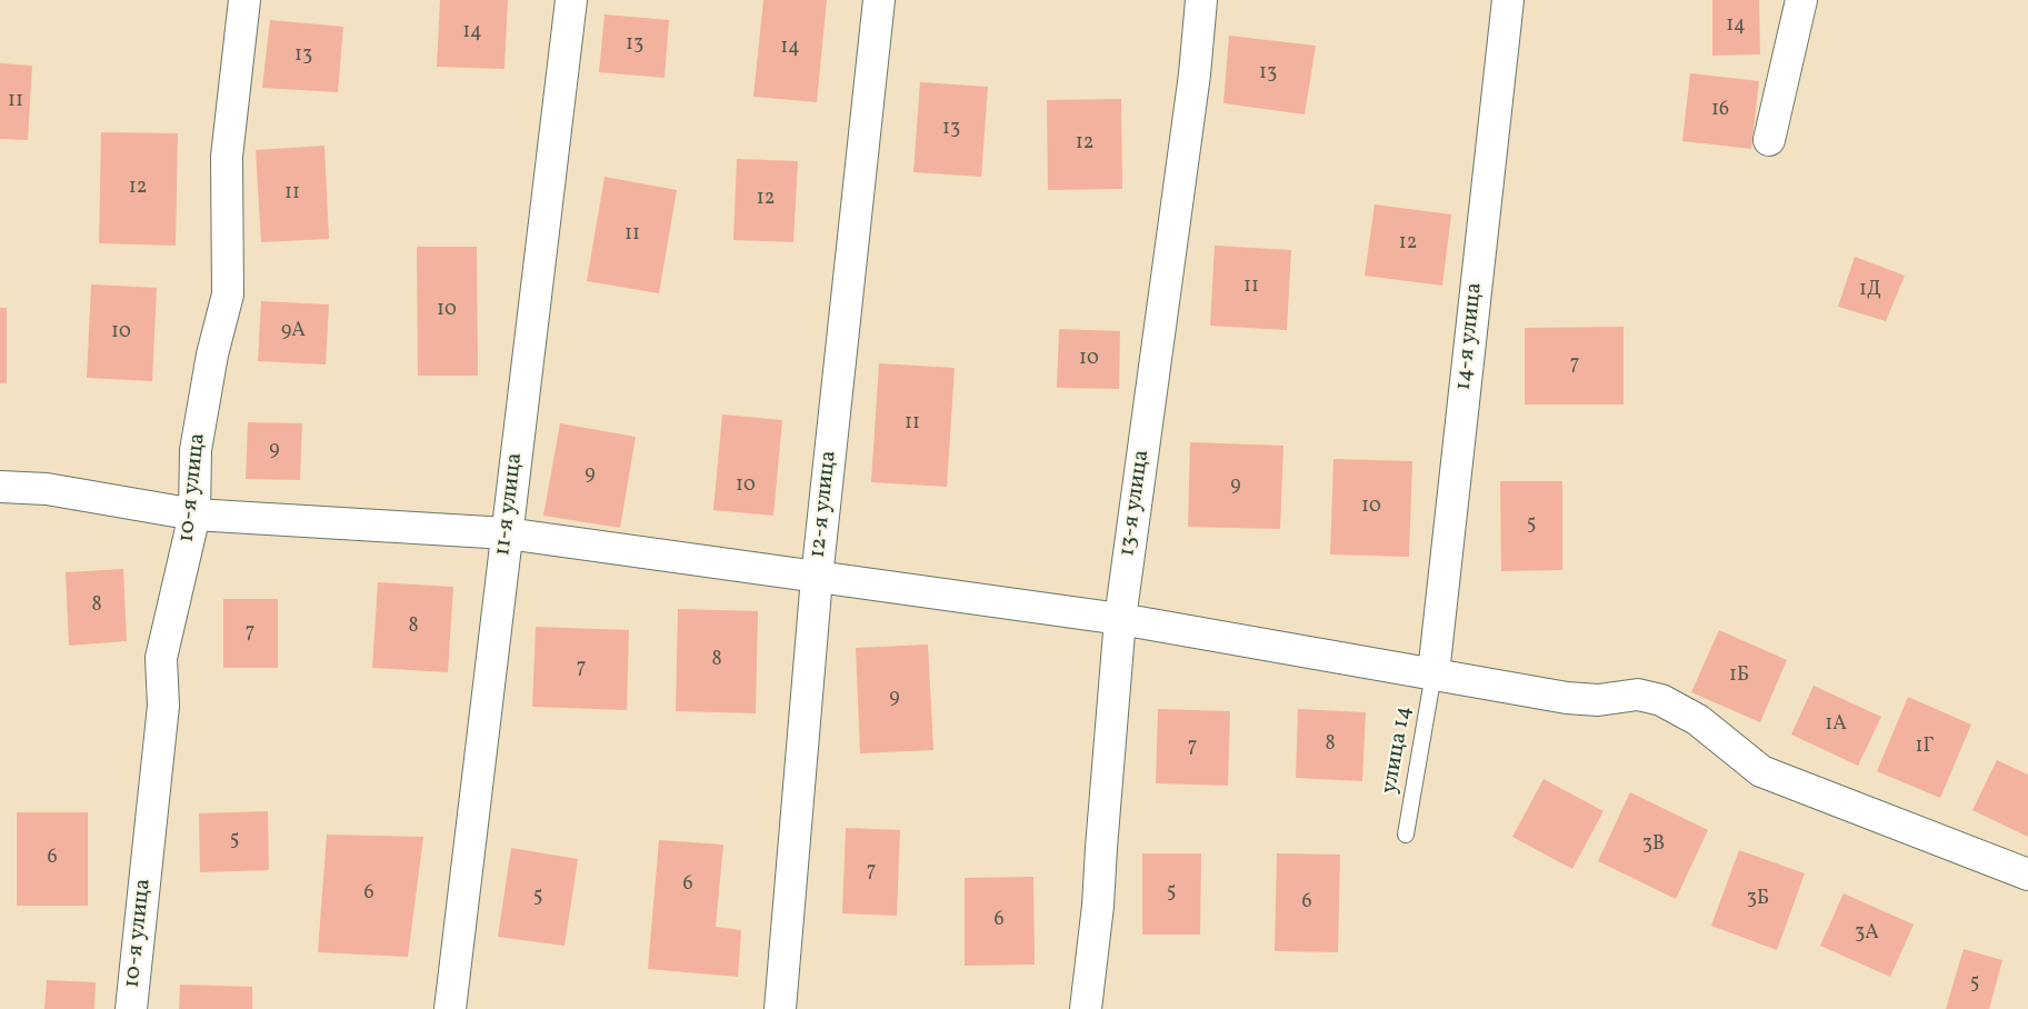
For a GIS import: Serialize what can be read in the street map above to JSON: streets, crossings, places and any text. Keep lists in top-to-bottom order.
{
  "streets": {
    "street": [
      "14-я улица",
      "10-я улица",
      "13-я улица",
      "11-я улица",
      "12-я улица"
    ],
    "lane": ["улица 14"]
  },
  "crossings": [
    ["14-я улица", "улица 14"]
  ],
  "house_numbers": [
    "14",
    "14",
    "13",
    "14",
    "13",
    "13",
    "11",
    "16",
    "13",
    "12",
    "12",
    "11",
    "12",
    "11",
    "12",
    "11",
    "1Д",
    "10",
    "9А",
    "10",
    "10",
    "7",
    "11",
    "9",
    "9",
    "10",
    "9",
    "10",
    "5",
    "8",
    "8",
    "7",
    "8",
    "7",
    "1Б",
    "9",
    "1А",
    "8",
    "7",
    "1Г",
    "5",
    "3В",
    "6",
    "7",
    "6",
    "5",
    "6",
    "5",
    "3Б",
    "6",
    "6",
    "3А",
    "5"
  ]
}
